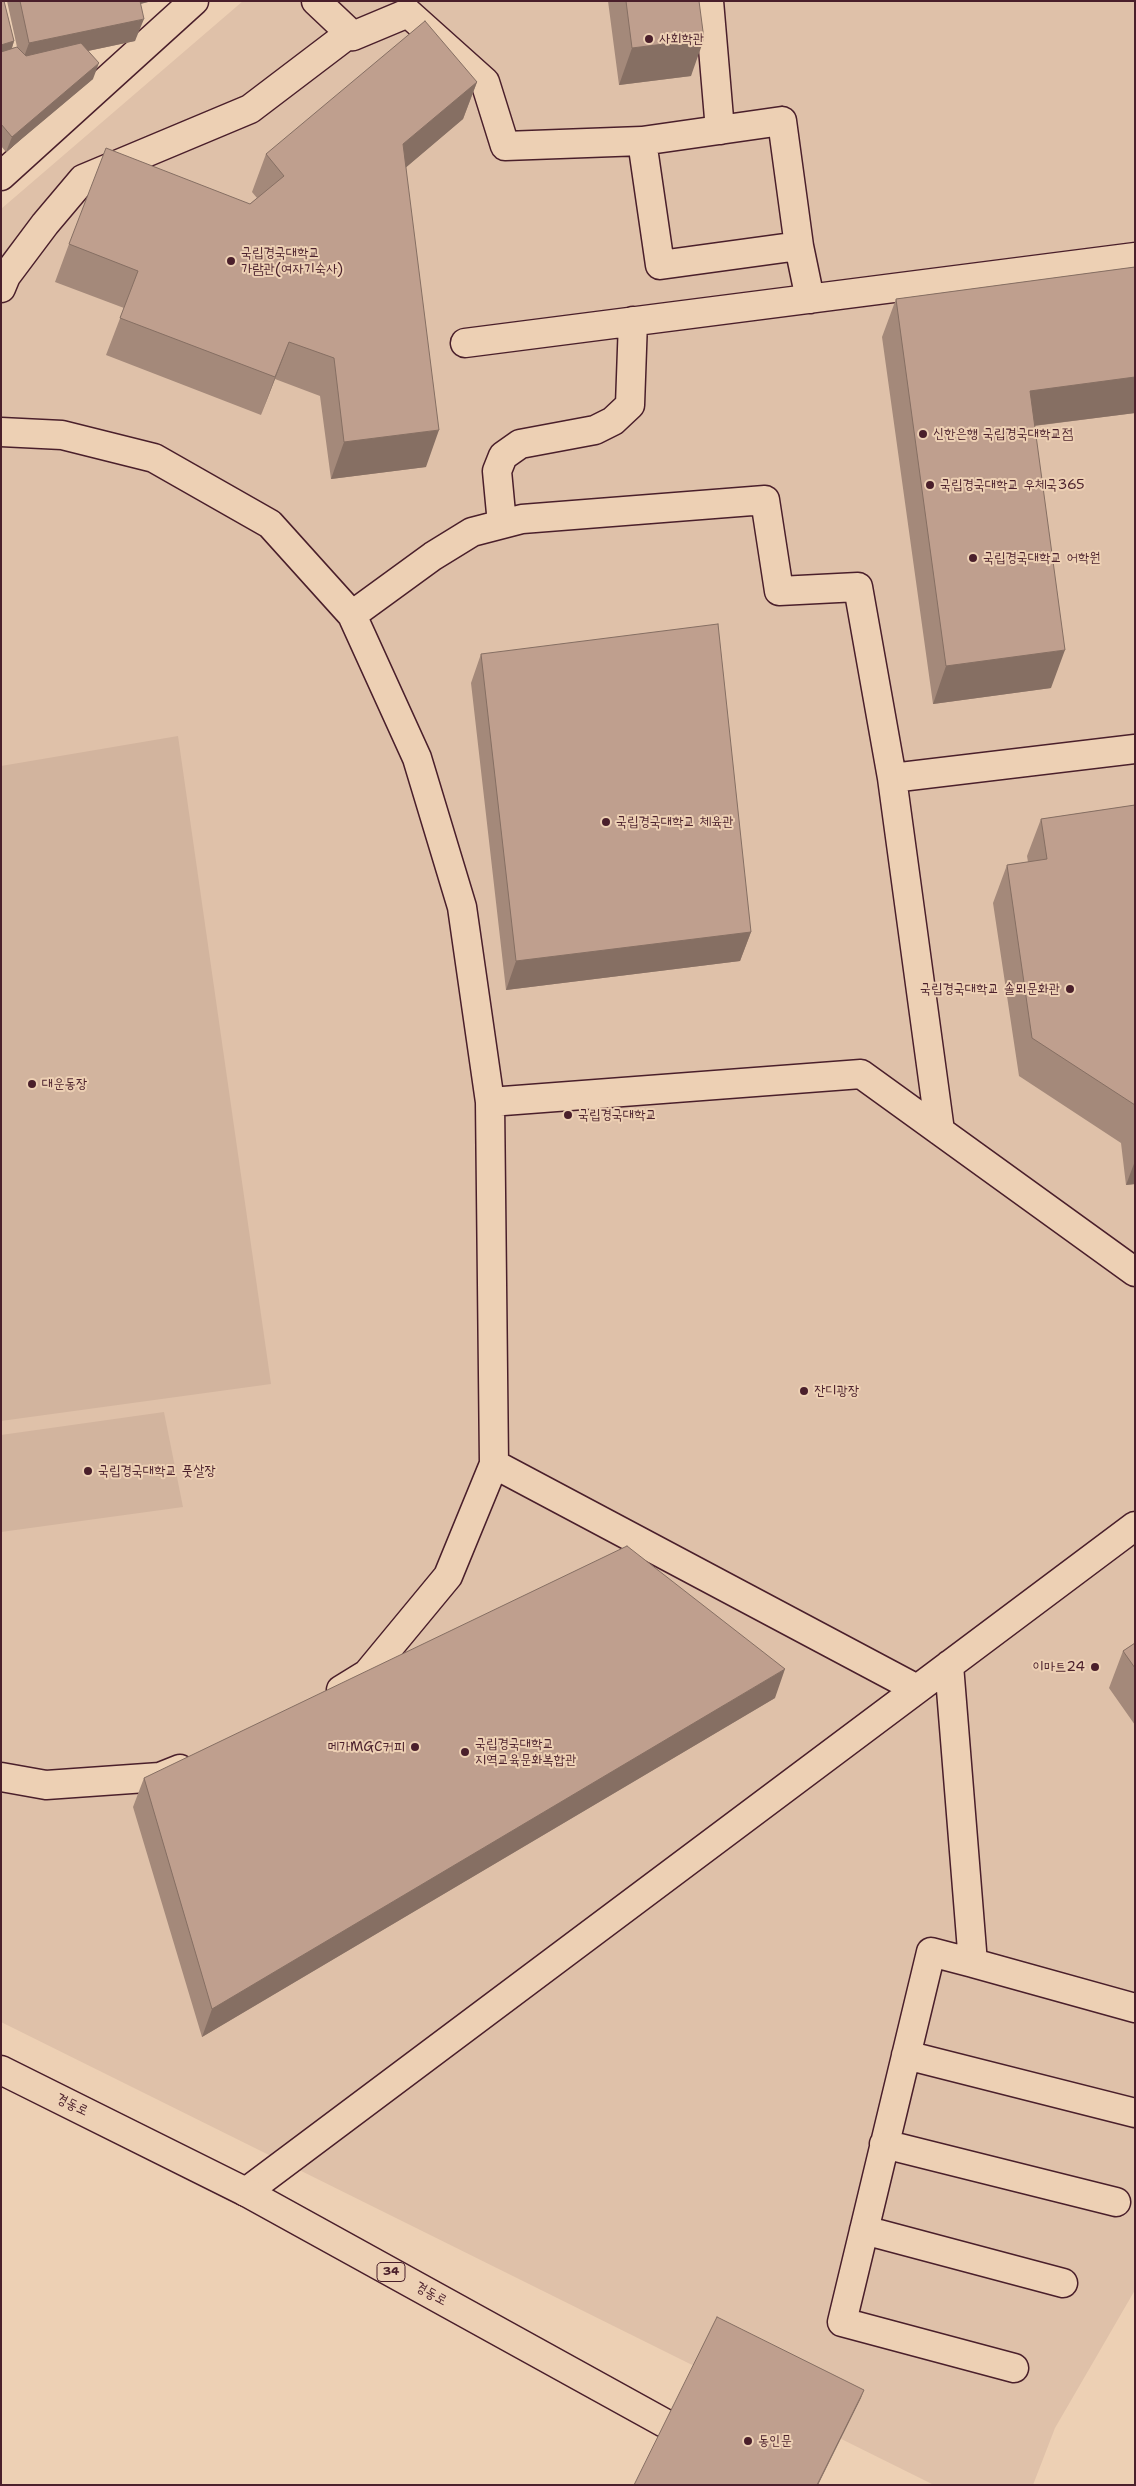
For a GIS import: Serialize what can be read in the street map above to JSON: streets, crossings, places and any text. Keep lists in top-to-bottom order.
{
  "streets": {
    "main road": ["경동로", "34"]
  },
  "places": [
    "사회학관",
    "국립경국대학교 가람관(여자기숙사)",
    "신한은행 국립경국대학교점",
    "국립경국대학교 우체국365",
    "국립경국대학교 어학원",
    "국립경국대학교 체육관",
    "국립경국대학교 솔뫼문화관",
    "대운동장",
    "국립경국대학교",
    "잔디광장",
    "국립경국대학교 풋살장",
    "이마트24",
    "메가MGC커피",
    "국립경국대학교 지역교육문화복합관",
    "동인문"
  ]
}
